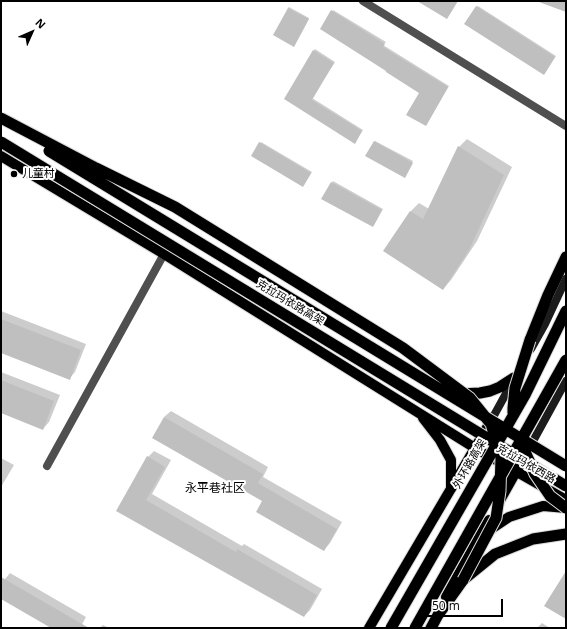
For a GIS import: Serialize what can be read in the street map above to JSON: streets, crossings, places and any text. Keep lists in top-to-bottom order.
{
  "streets": {
    "highway": ["克拉玛依路高架", "外环路高架"],
    "main road": ["克拉玛依西路"]
  },
  "crossings": [
    ["克拉玛依路高架", "克拉玛依西路"]
  ],
  "districts": ["永平巷社区"],
  "places": ["儿童村"],
  "scale_bar": "50 m",
  "north": "top right"
}
